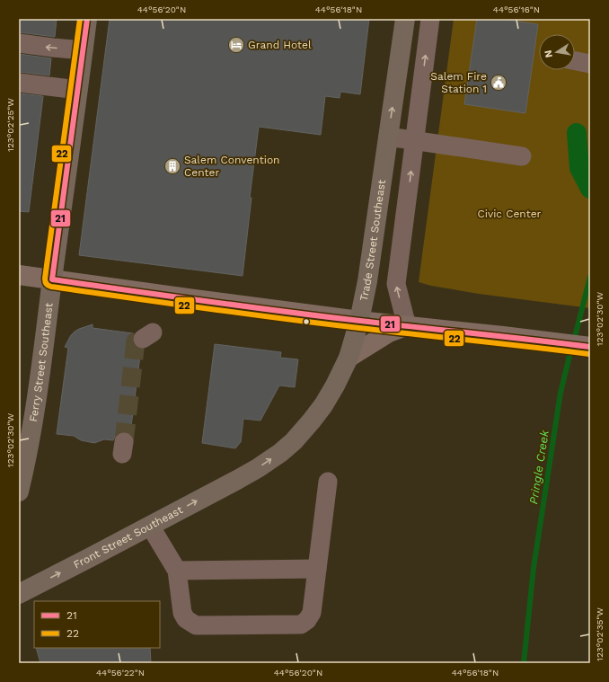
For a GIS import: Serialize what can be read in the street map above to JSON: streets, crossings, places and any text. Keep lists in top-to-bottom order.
{
  "streets": {
    "highway": ["Trade Street Southeast", "Ferry Street Southeast", "Front Street Southeast"]
  },
  "crossings": [
    ["Trade Street Southeast", "Front Street Southeast"]
  ],
  "one_way": ["Trade Street Southeast", "Front Street Southeast"],
  "water": ["Pringle Creek"],
  "parks": ["Civic Center"],
  "places": {
    "hotel": ["Grand Hotel"],
    "public building": ["Salem Fire Station 1"],
    "building": ["Salem Convention Center"]
  },
  "lines": ["transit line 21", "transit line 22"],
  "legend": ["21", "22"],
  "north": "left",
  "coordinates": [
    "44°56'20\"N",
    "44°56'18\"N",
    "44°56'16\"N",
    "123°02'25\"W",
    "123°02'30\"W",
    "123°02'35\"W",
    "44°56'22\"N"
  ]
}
